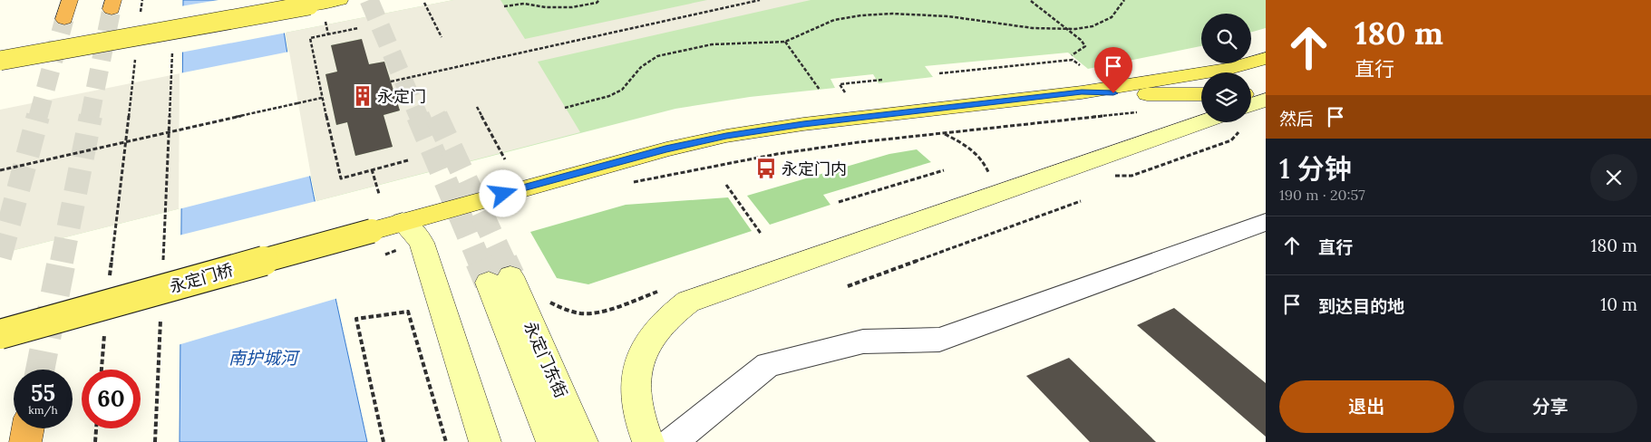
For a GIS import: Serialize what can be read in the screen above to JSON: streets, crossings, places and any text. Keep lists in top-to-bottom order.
{
  "streets": {
    "main road": ["永定门桥"],
    "street": ["永定门东街"]
  },
  "water": ["南护城河"],
  "places": {
    "building": ["永定门"],
    "bus stop": ["永定门内"]
  },
  "page": {
    "turn": ["180 m", "直行"],
    "then": "然后",
    "heading": ["1 分钟", "190 m · 20:57"],
    "list": [
      {
        "name": "直行",
        "value": "180 m"
      },
      {
        "name": "到达目的地",
        "value": "10 m"
      }
    ],
    "speed": "55 km/h",
    "limit": "60",
    "buttons": ["退出", "分享"]
  }
}
